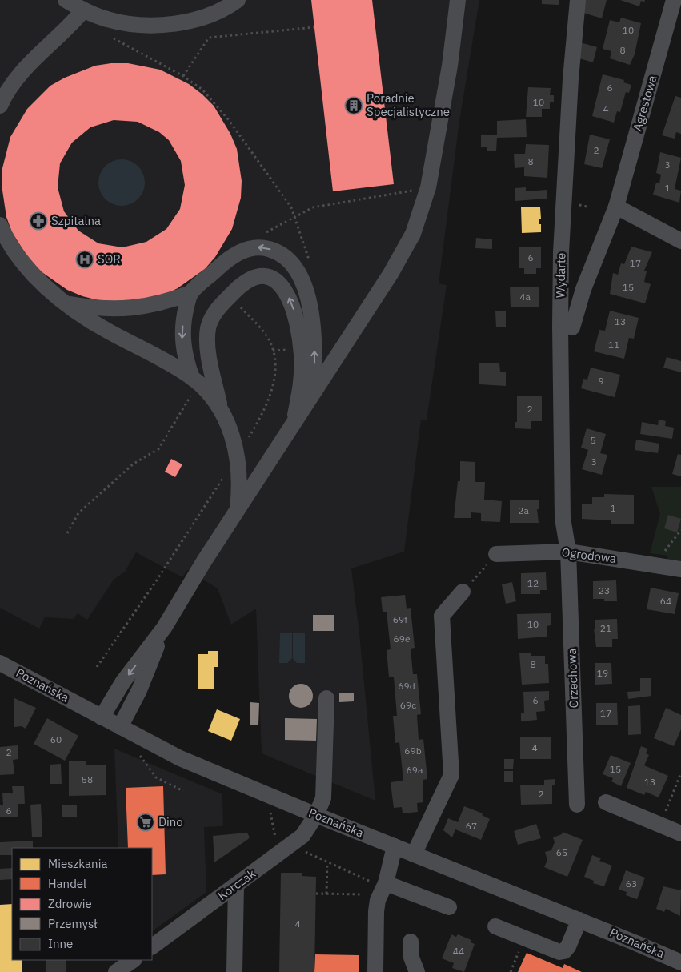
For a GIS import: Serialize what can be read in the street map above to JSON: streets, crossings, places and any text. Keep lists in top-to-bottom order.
{
  "streets": {
    "street": [
      "Agrestowa",
      "Wydarte",
      "Ogrodowa",
      "Orzechowa",
      "Poznańska",
      "Korczak"
    ]
  },
  "crossings": [
    ["Wydarte", "Ogrodowa"],
    ["Wydarte", "Orzechowa"],
    ["Ogrodowa", "Orzechowa"],
    ["Poznańska", "Korczak"]
  ],
  "places": {
    "building": ["Poradnie Specjalistyczne"],
    "pharmacy": ["Szpitalna"],
    "hospital": ["SOR"],
    "supermarket": ["Dino"]
  },
  "house_numbers": [
    "10",
    "8",
    "6",
    "10",
    "4",
    "2",
    "8",
    "3",
    "1",
    "6",
    "17",
    "15",
    "4a",
    "13",
    "11",
    "9",
    "2",
    "5",
    "3",
    "1",
    "2a",
    "12",
    "23",
    "64",
    "69f",
    "10",
    "21",
    "69e",
    "8",
    "19",
    "69d",
    "6",
    "69c",
    "17",
    "60",
    "4",
    "69b",
    "2",
    "15",
    "69a",
    "58",
    "13",
    "2",
    "6",
    "67",
    "65",
    "63",
    "4",
    "44"
  ],
  "legend": [
    "Mieszkania",
    "Handel",
    "Zdrowie",
    "Przemysł",
    "Inne"
  ]
}
